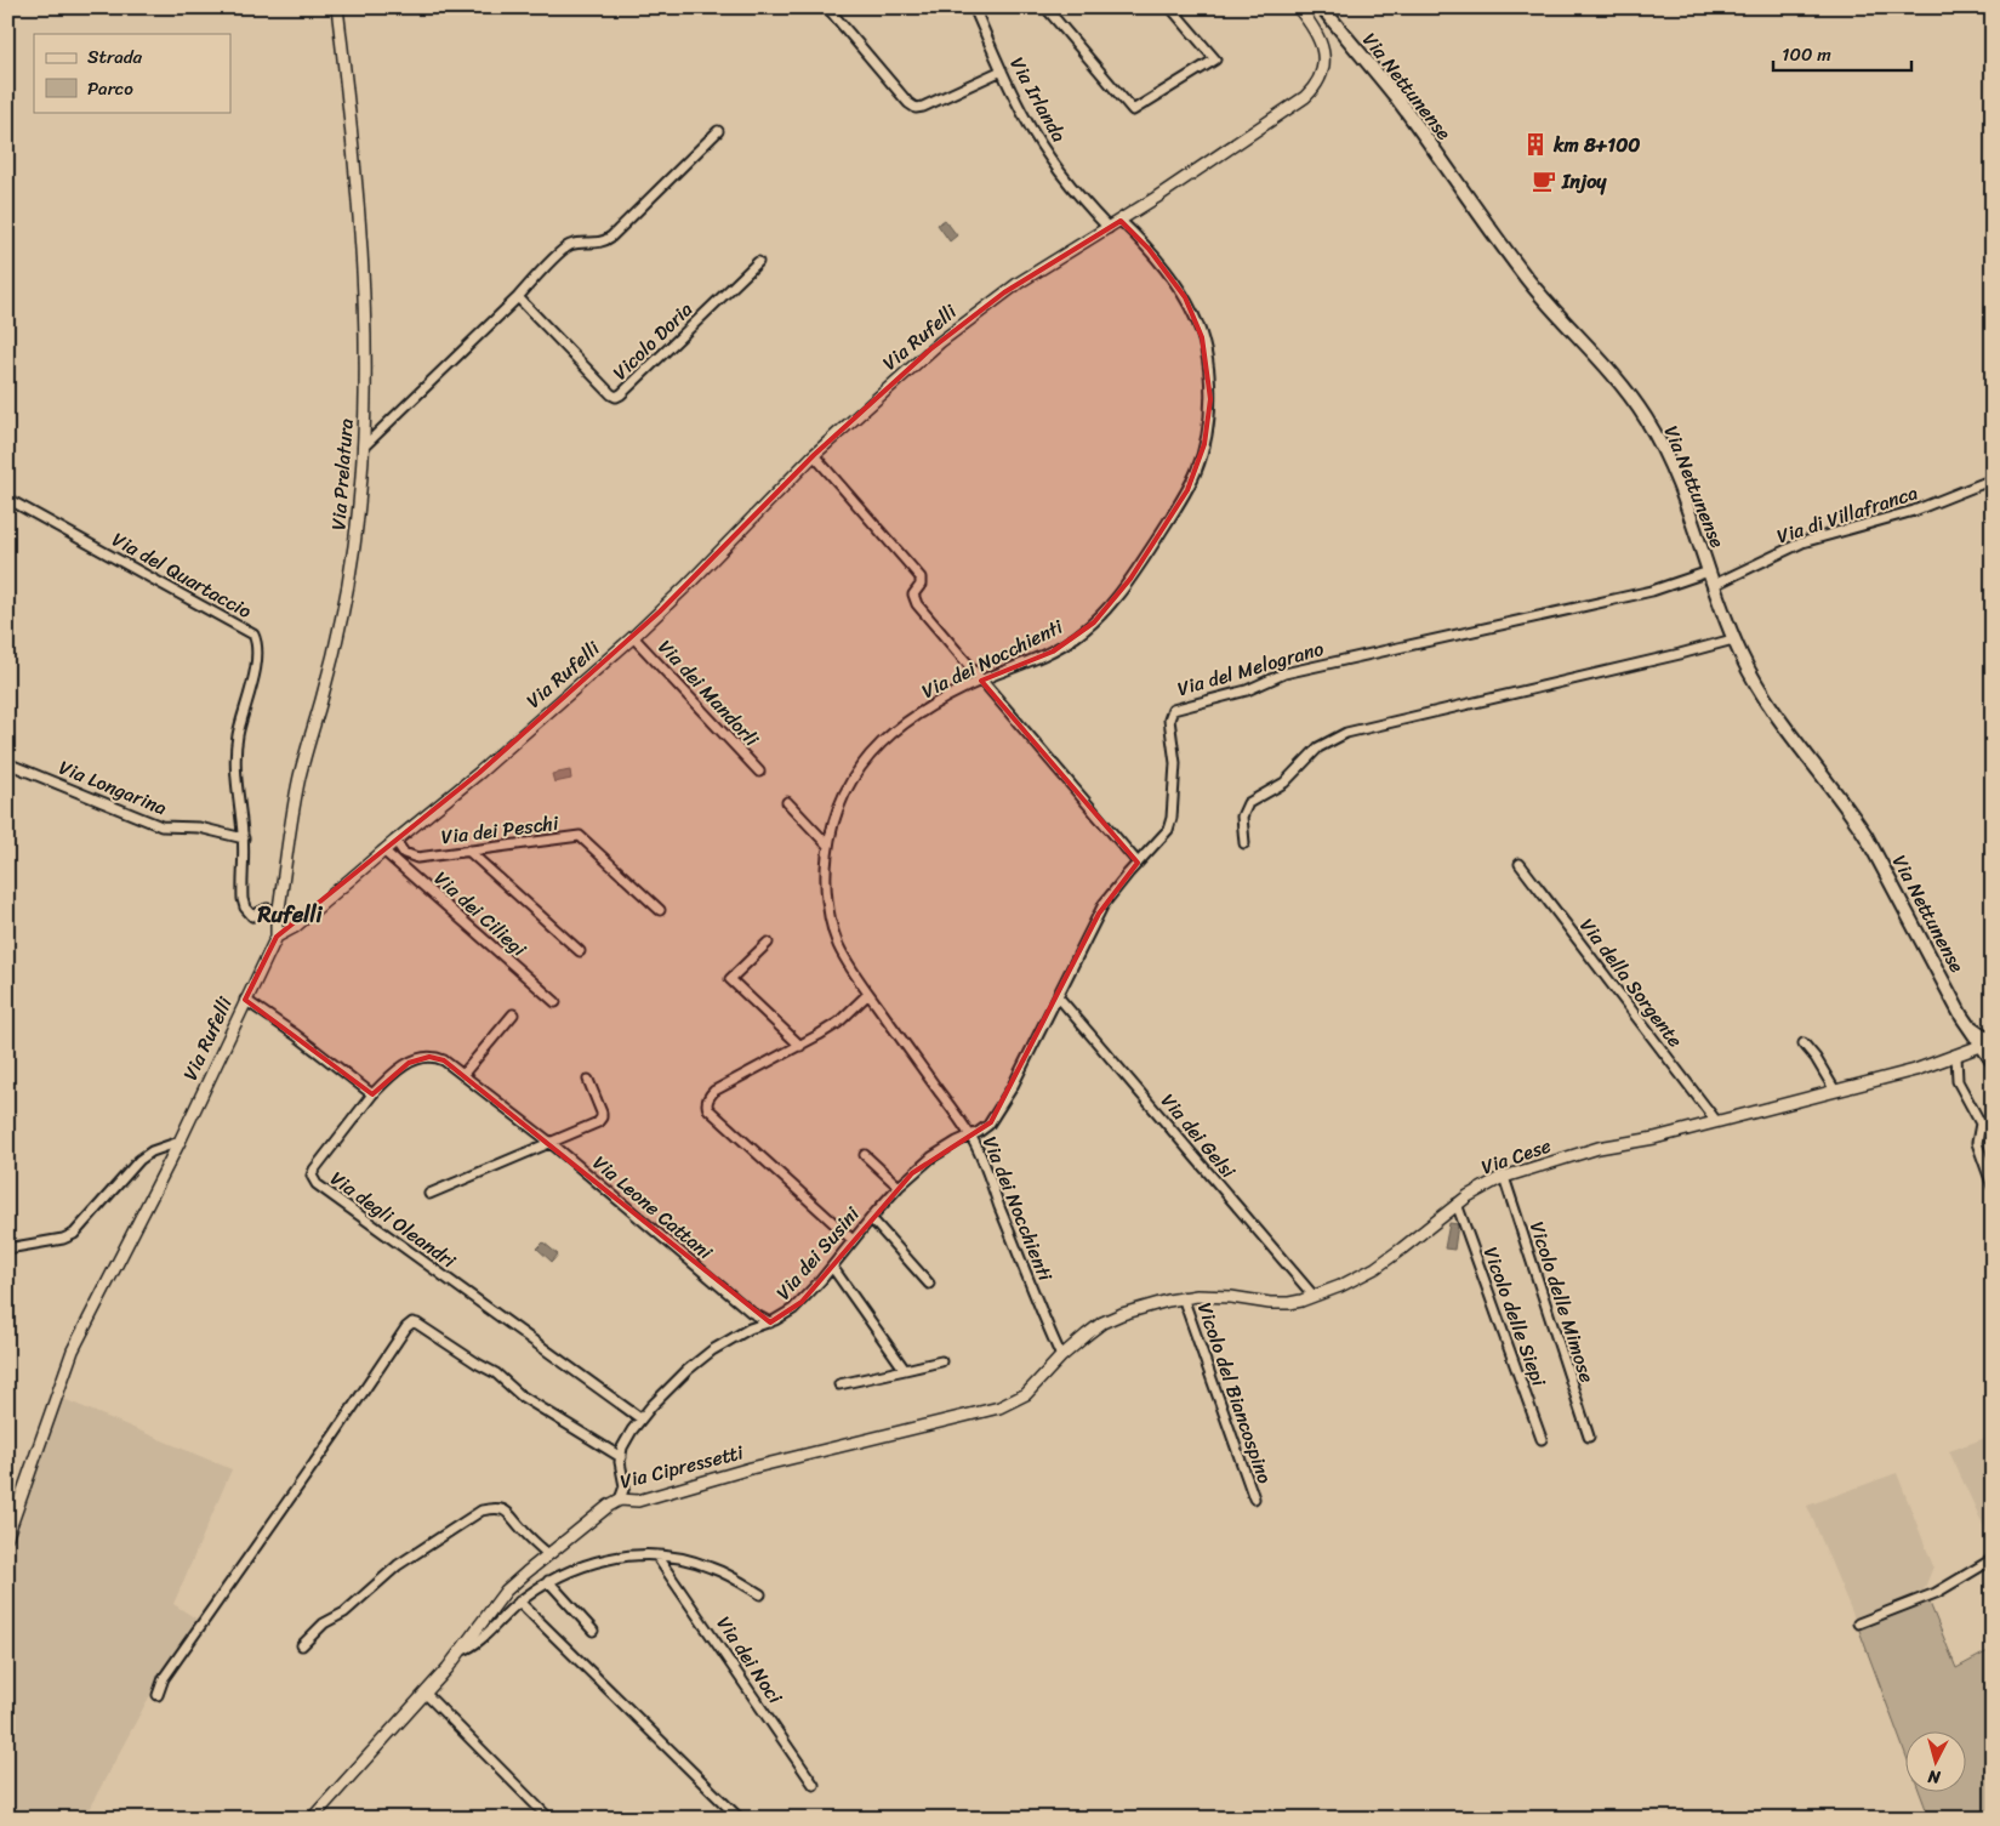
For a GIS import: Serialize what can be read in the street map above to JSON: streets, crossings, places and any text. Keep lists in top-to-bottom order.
{
  "streets": {
    "main road": ["Via Nettunense"],
    "street": [
      "Via Irlanda",
      "Via Rufelli",
      "Vicolo Doria",
      "Via Prelatura",
      "Via di Villafranca",
      "Via del Quartaccio",
      "Via dei Nocchienti",
      "Via del Melograno",
      "Via dei Mandorli",
      "Via Longarina",
      "Via dei Peschi",
      "Via dei Ciliegi",
      "Via della Sorgente",
      "Via dei Gelsi",
      "Via Cese",
      "Via Leone Cattani",
      "Via degli Oleandri",
      "Via dei Susini",
      "Vicolo delle Mimose",
      "Vicolo delle Siepi",
      "Vicolo del Biancospino",
      "Via Cipressetti",
      "Via dei Noci"
    ]
  },
  "crossings": [
    ["Via Nettunense", "Via di Villafranca"],
    ["Via Nettunense", "Via del Melograno"],
    ["Via Nettunense", "Via Cese"],
    ["Via Irlanda", "Via Rufelli"],
    ["Via Rufelli", "Via Prelatura"],
    ["Via Rufelli", "Via dei Nocchienti"],
    ["Via Rufelli", "Via dei Mandorli"],
    ["Via Rufelli", "Via dei Peschi"],
    ["Via Rufelli", "Via dei Ciliegi"],
    ["Via Prelatura", "Via del Quartaccio"],
    ["Via del Quartaccio", "Via Longarina"],
    ["Via dei Nocchienti", "Via del Melograno"],
    ["Via dei Nocchienti", "Via Cese"],
    ["Via dei Nocchienti", "Via dei Susini"],
    ["Via dei Nocchienti", "Via Cipressetti"],
    ["Via del Melograno", "Via dei Gelsi"],
    ["Via del Melograno", "Via dei Susini"],
    ["Via della Sorgente", "Via Cese"],
    ["Via dei Gelsi", "Via Cese"],
    ["Via Cese", "Vicolo delle Mimose"],
    ["Via Cese", "Vicolo delle Siepi"],
    ["Via Cese", "Vicolo del Biancospino"],
    ["Via Cese", "Via Cipressetti"],
    ["Via Leone Cattani", "Via degli Oleandri"],
    ["Via Leone Cattani", "Via dei Susini"],
    ["Via degli Oleandri", "Via dei Susini"],
    ["Via dei Susini", "Via Cipressetti"]
  ],
  "districts": ["Rufelli"],
  "places": {
    "building": ["km 8+100"],
    "cafe": ["Injoy"]
  },
  "legend": ["Strada", "Parco"],
  "scale_bar": "100 m",
  "north": "bottom"
}
